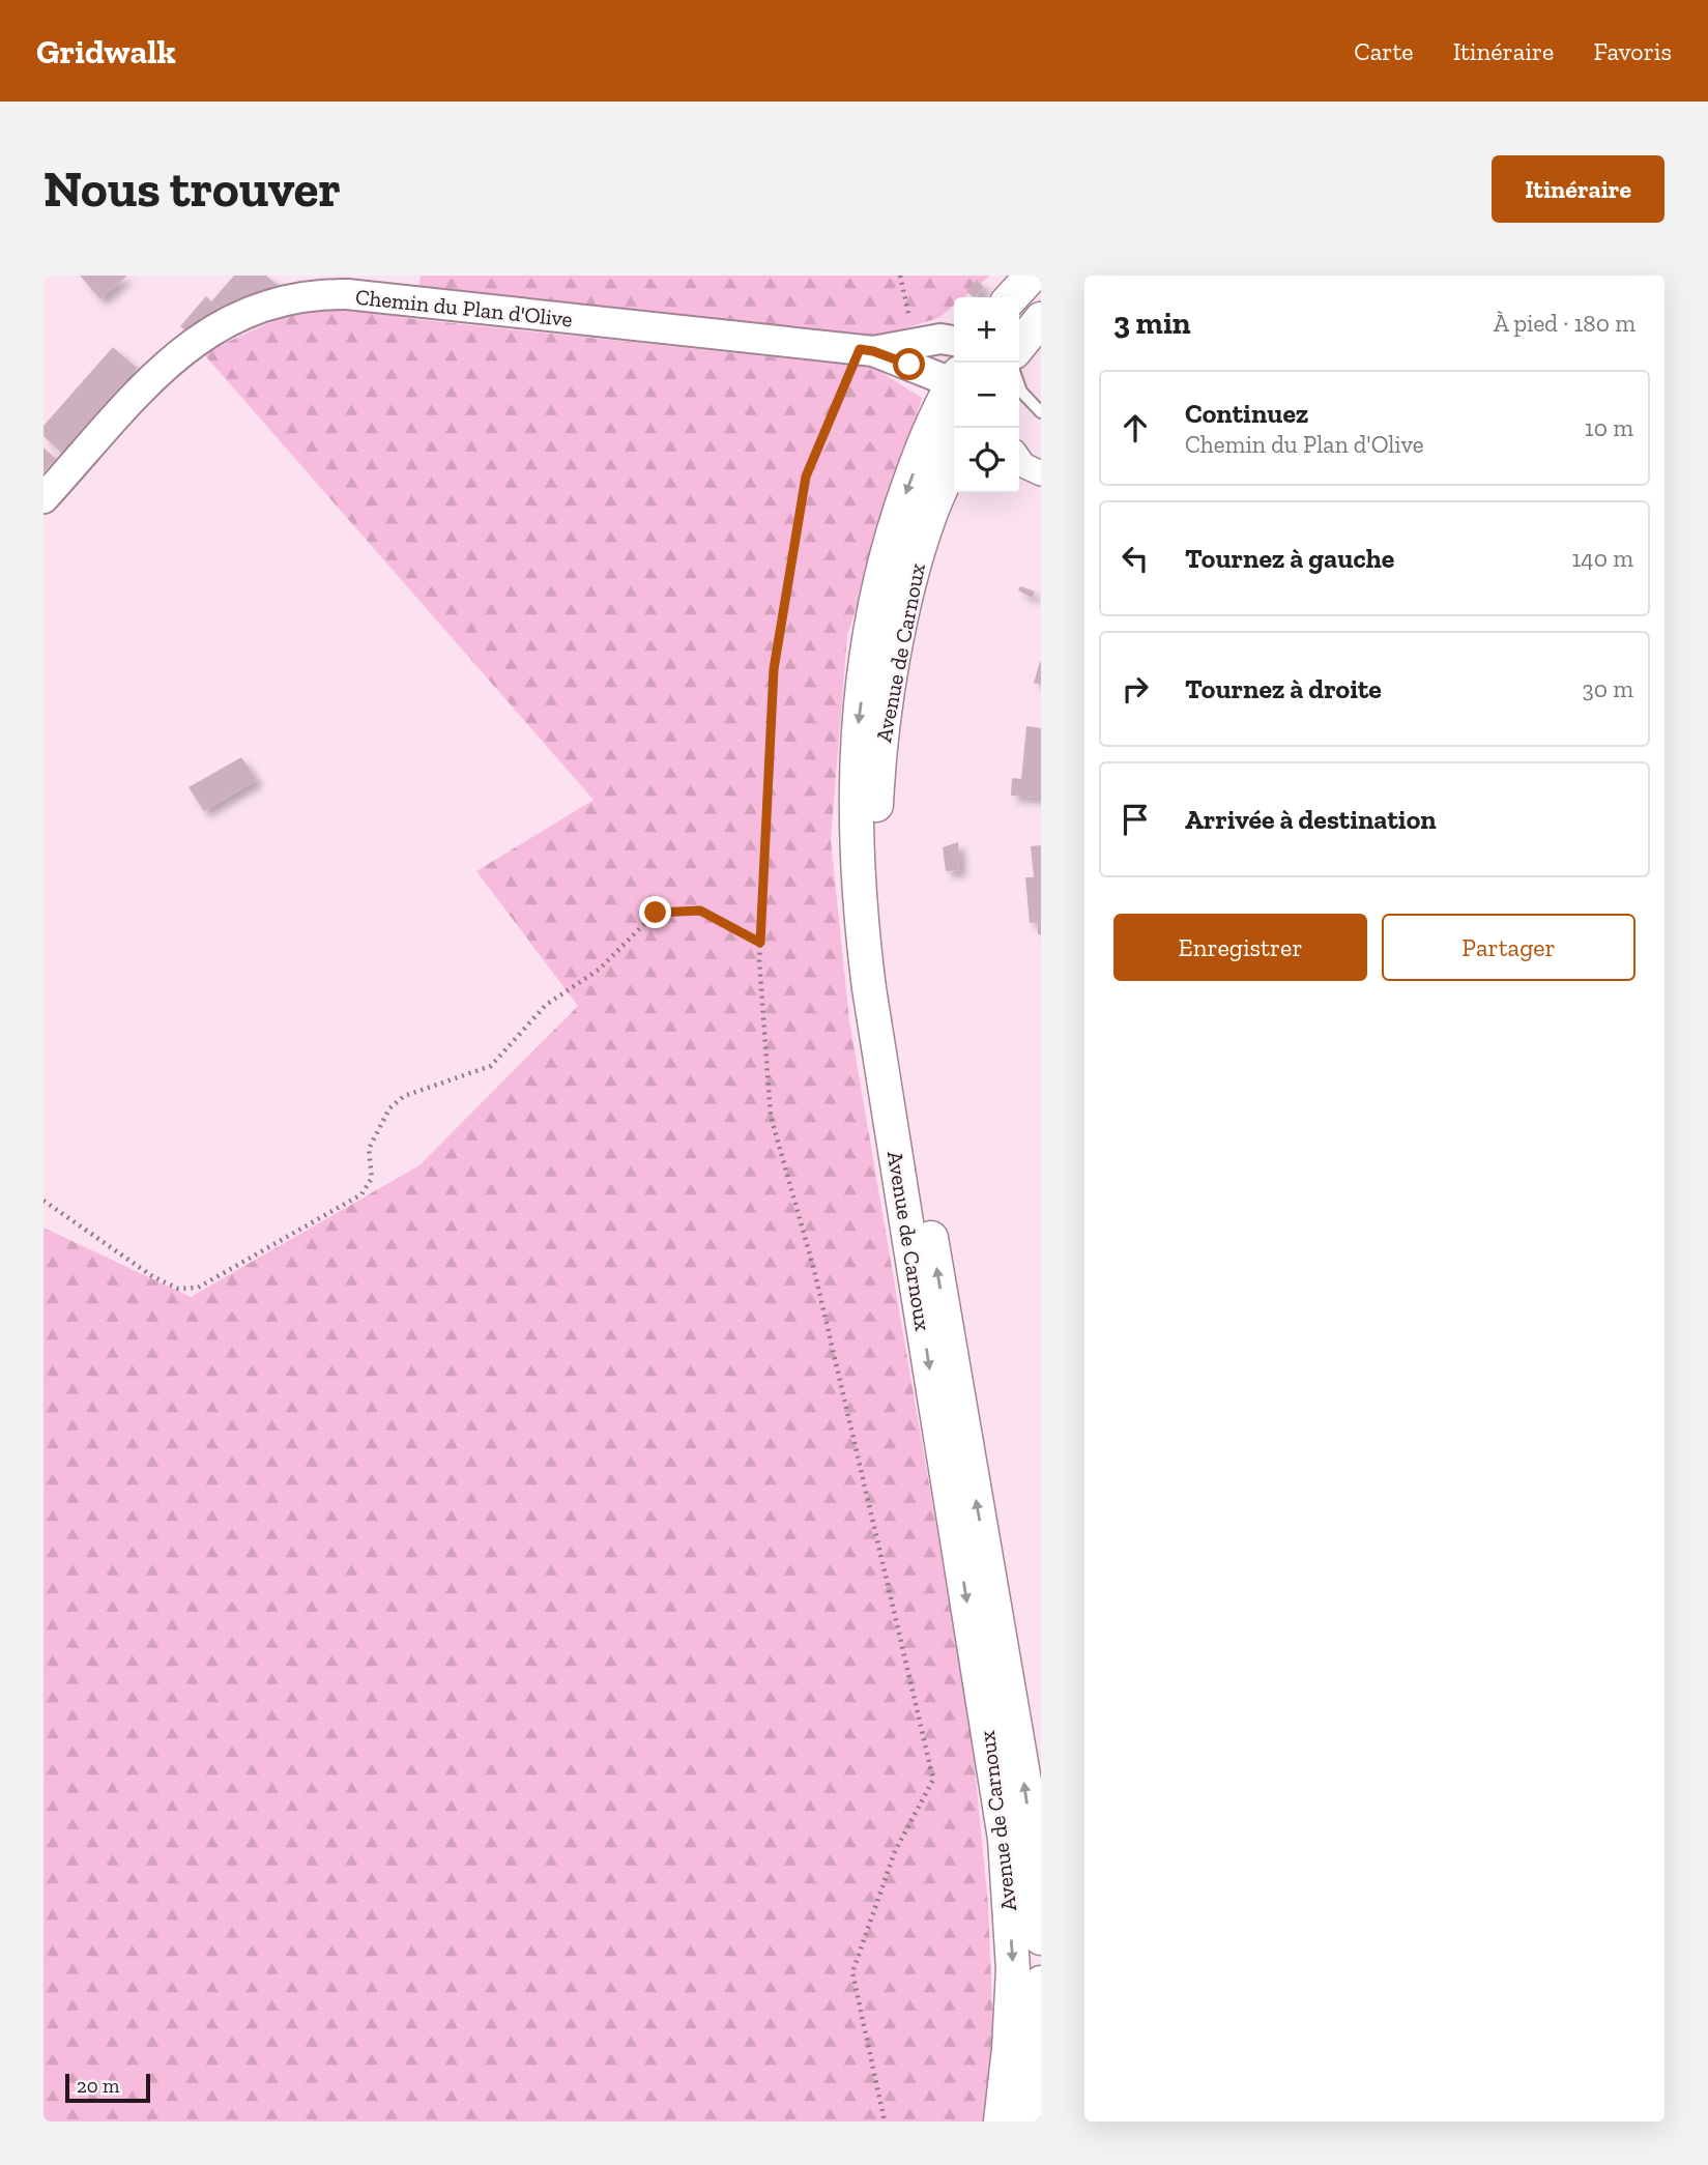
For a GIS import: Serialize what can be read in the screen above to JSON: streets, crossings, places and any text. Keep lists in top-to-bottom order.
{
  "streets": {
    "main road": ["Avenue de Carnoux"],
    "street": ["Chemin du Plan d'Olive"]
  },
  "scale_bar": "20 m",
  "page": {
    "header": "Gridwalk",
    "nav": ["Carte", "Itinéraire", "Favoris"],
    "buttons": [
      "Itinéraire",
      ["Enregistrer", "Partager"]
    ],
    "title": "Nous trouver",
    "heading": ["3 min", "À pied · 180 m"],
    "map_buttons": ["+", "−"],
    "list": [
      ["Continuez", "Chemin du Plan d'Olive", "10 m"],
      ["Tournez à gauche", "140 m"],
      ["Tournez à droite", "30 m"],
      "Arrivée à destination"
    ],
    "scale": "20 m"
  }
}
